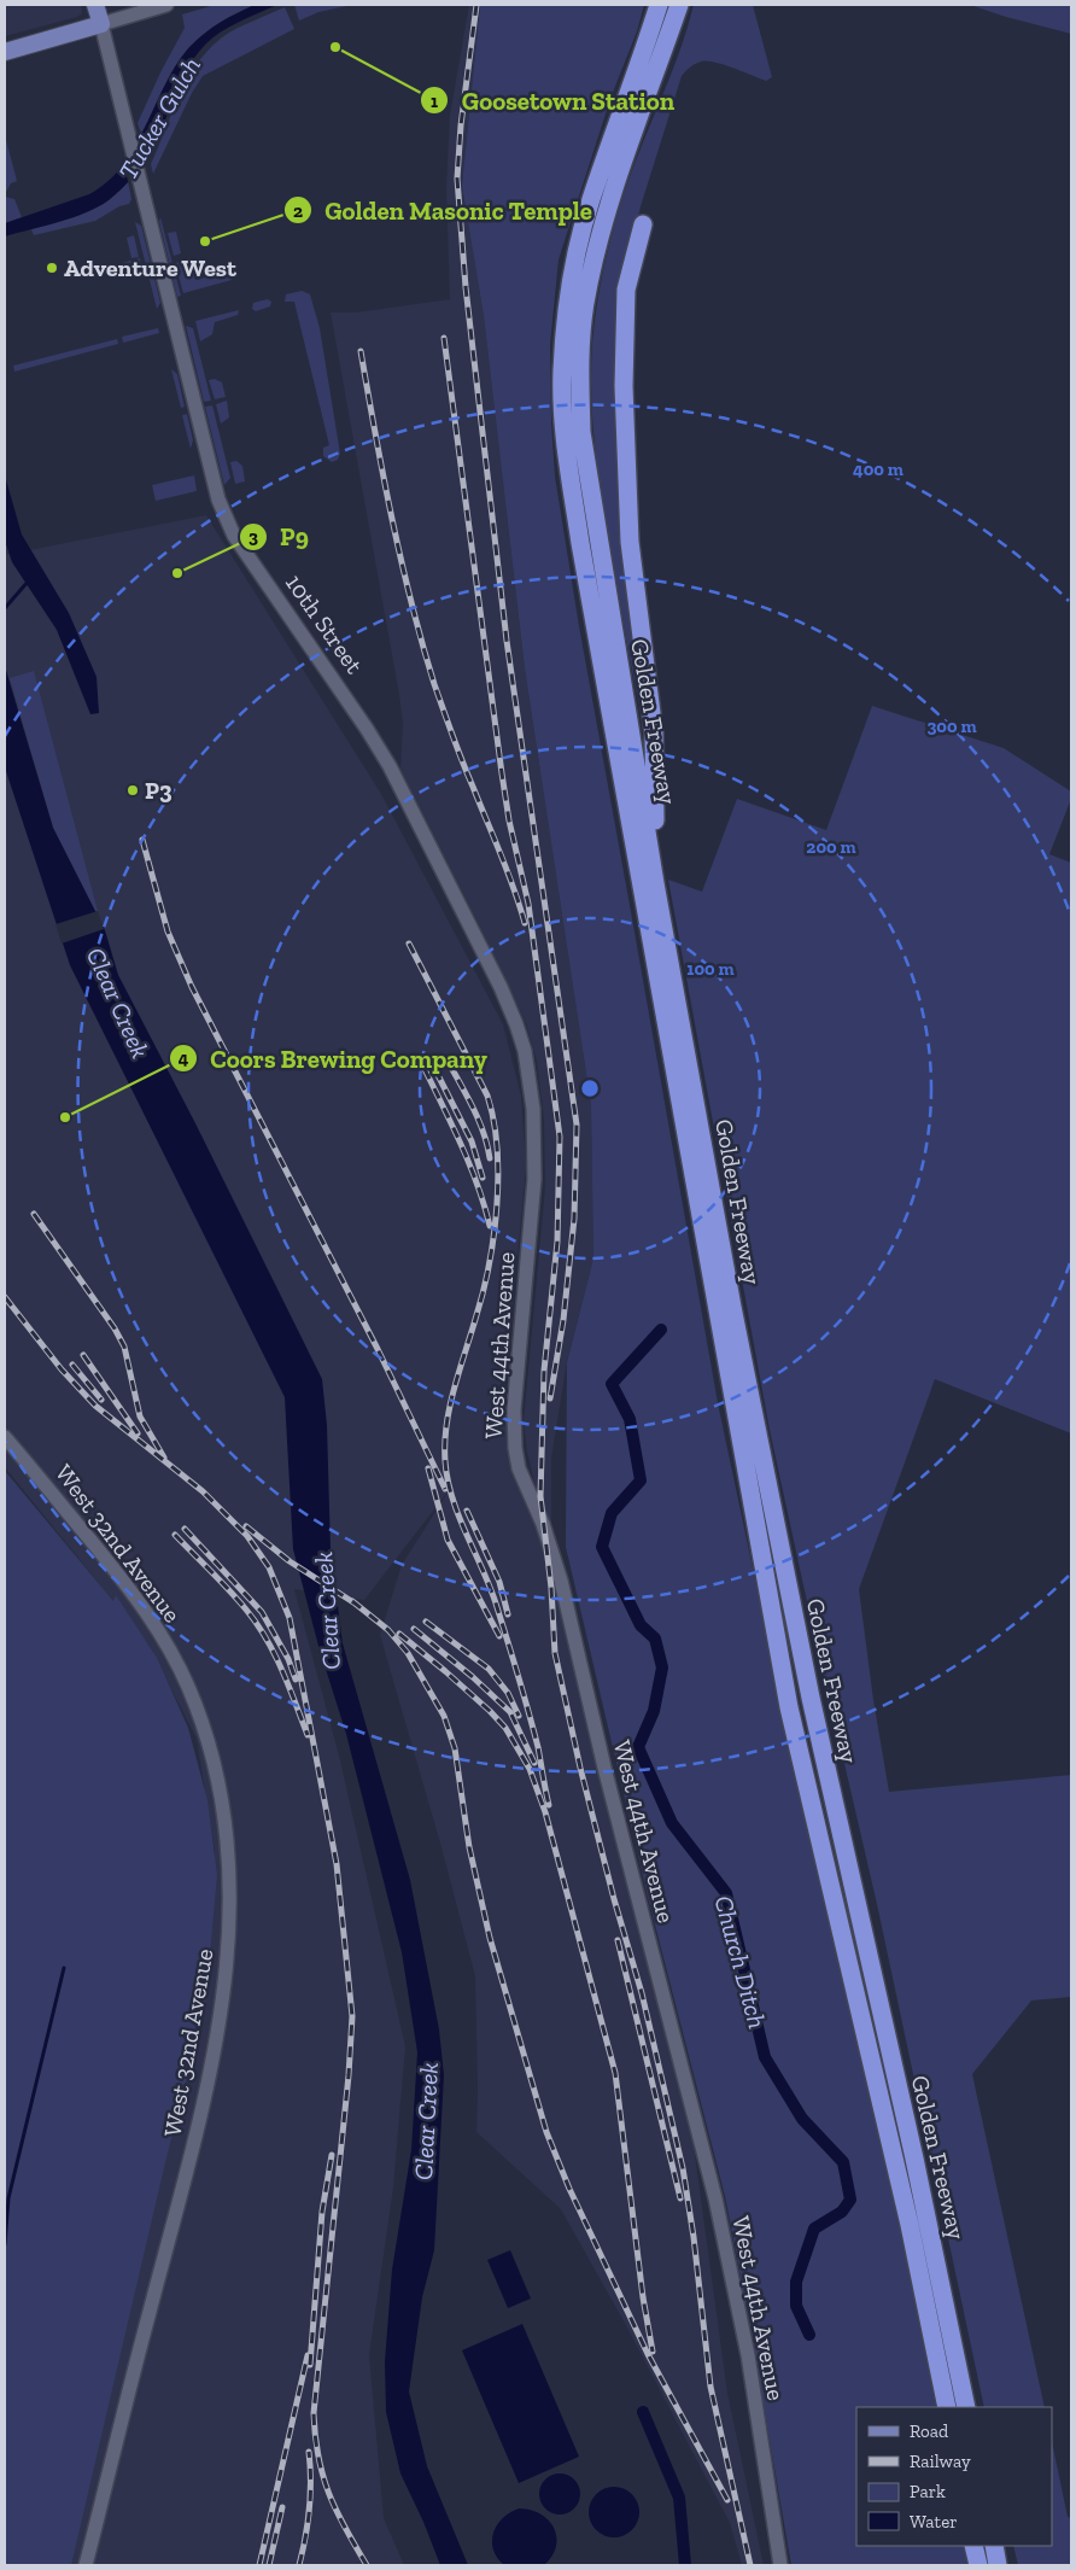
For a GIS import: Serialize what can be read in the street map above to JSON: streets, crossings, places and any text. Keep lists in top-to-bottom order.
{
  "streets": {
    "highway": ["Golden Freeway"],
    "main road": ["10th Street"],
    "street": ["West 44th Avenue", "West 32nd Avenue"]
  },
  "crossings": [
    ["10th Street", "West 44th Avenue"]
  ],
  "water": ["Tucker Gulch", "Clear Creek", "Church Ditch"],
  "places": [
    "Goosetown Station",
    "Golden Masonic Temple",
    "Adventure West",
    "P9",
    "P3",
    "Coors Brewing Company"
  ],
  "legend": [
    "Road",
    "Railway",
    "Park",
    "Water"
  ],
  "rings": [
    "400 m",
    "300 m",
    "200 m",
    "100 m"
  ]
}
